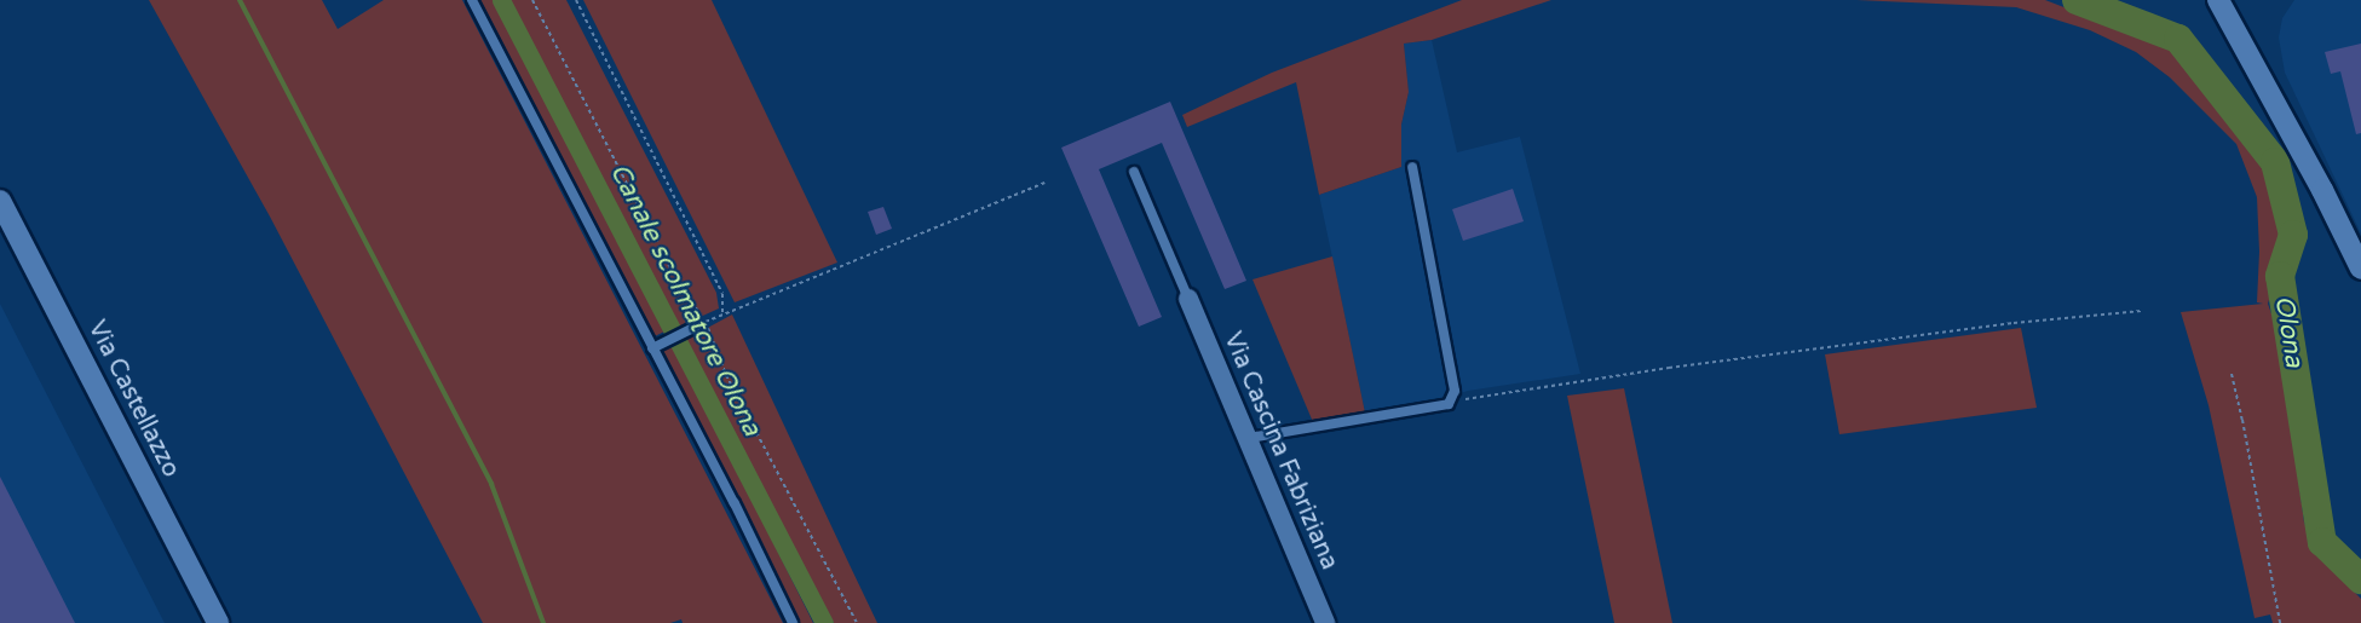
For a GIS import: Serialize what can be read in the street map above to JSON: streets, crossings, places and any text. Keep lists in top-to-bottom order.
{
  "streets": {
    "street": ["Via Castellazzo", "Via Cascina Fabriziana"]
  },
  "water": ["Canale scolmatore Olona", "Olona"]
}
